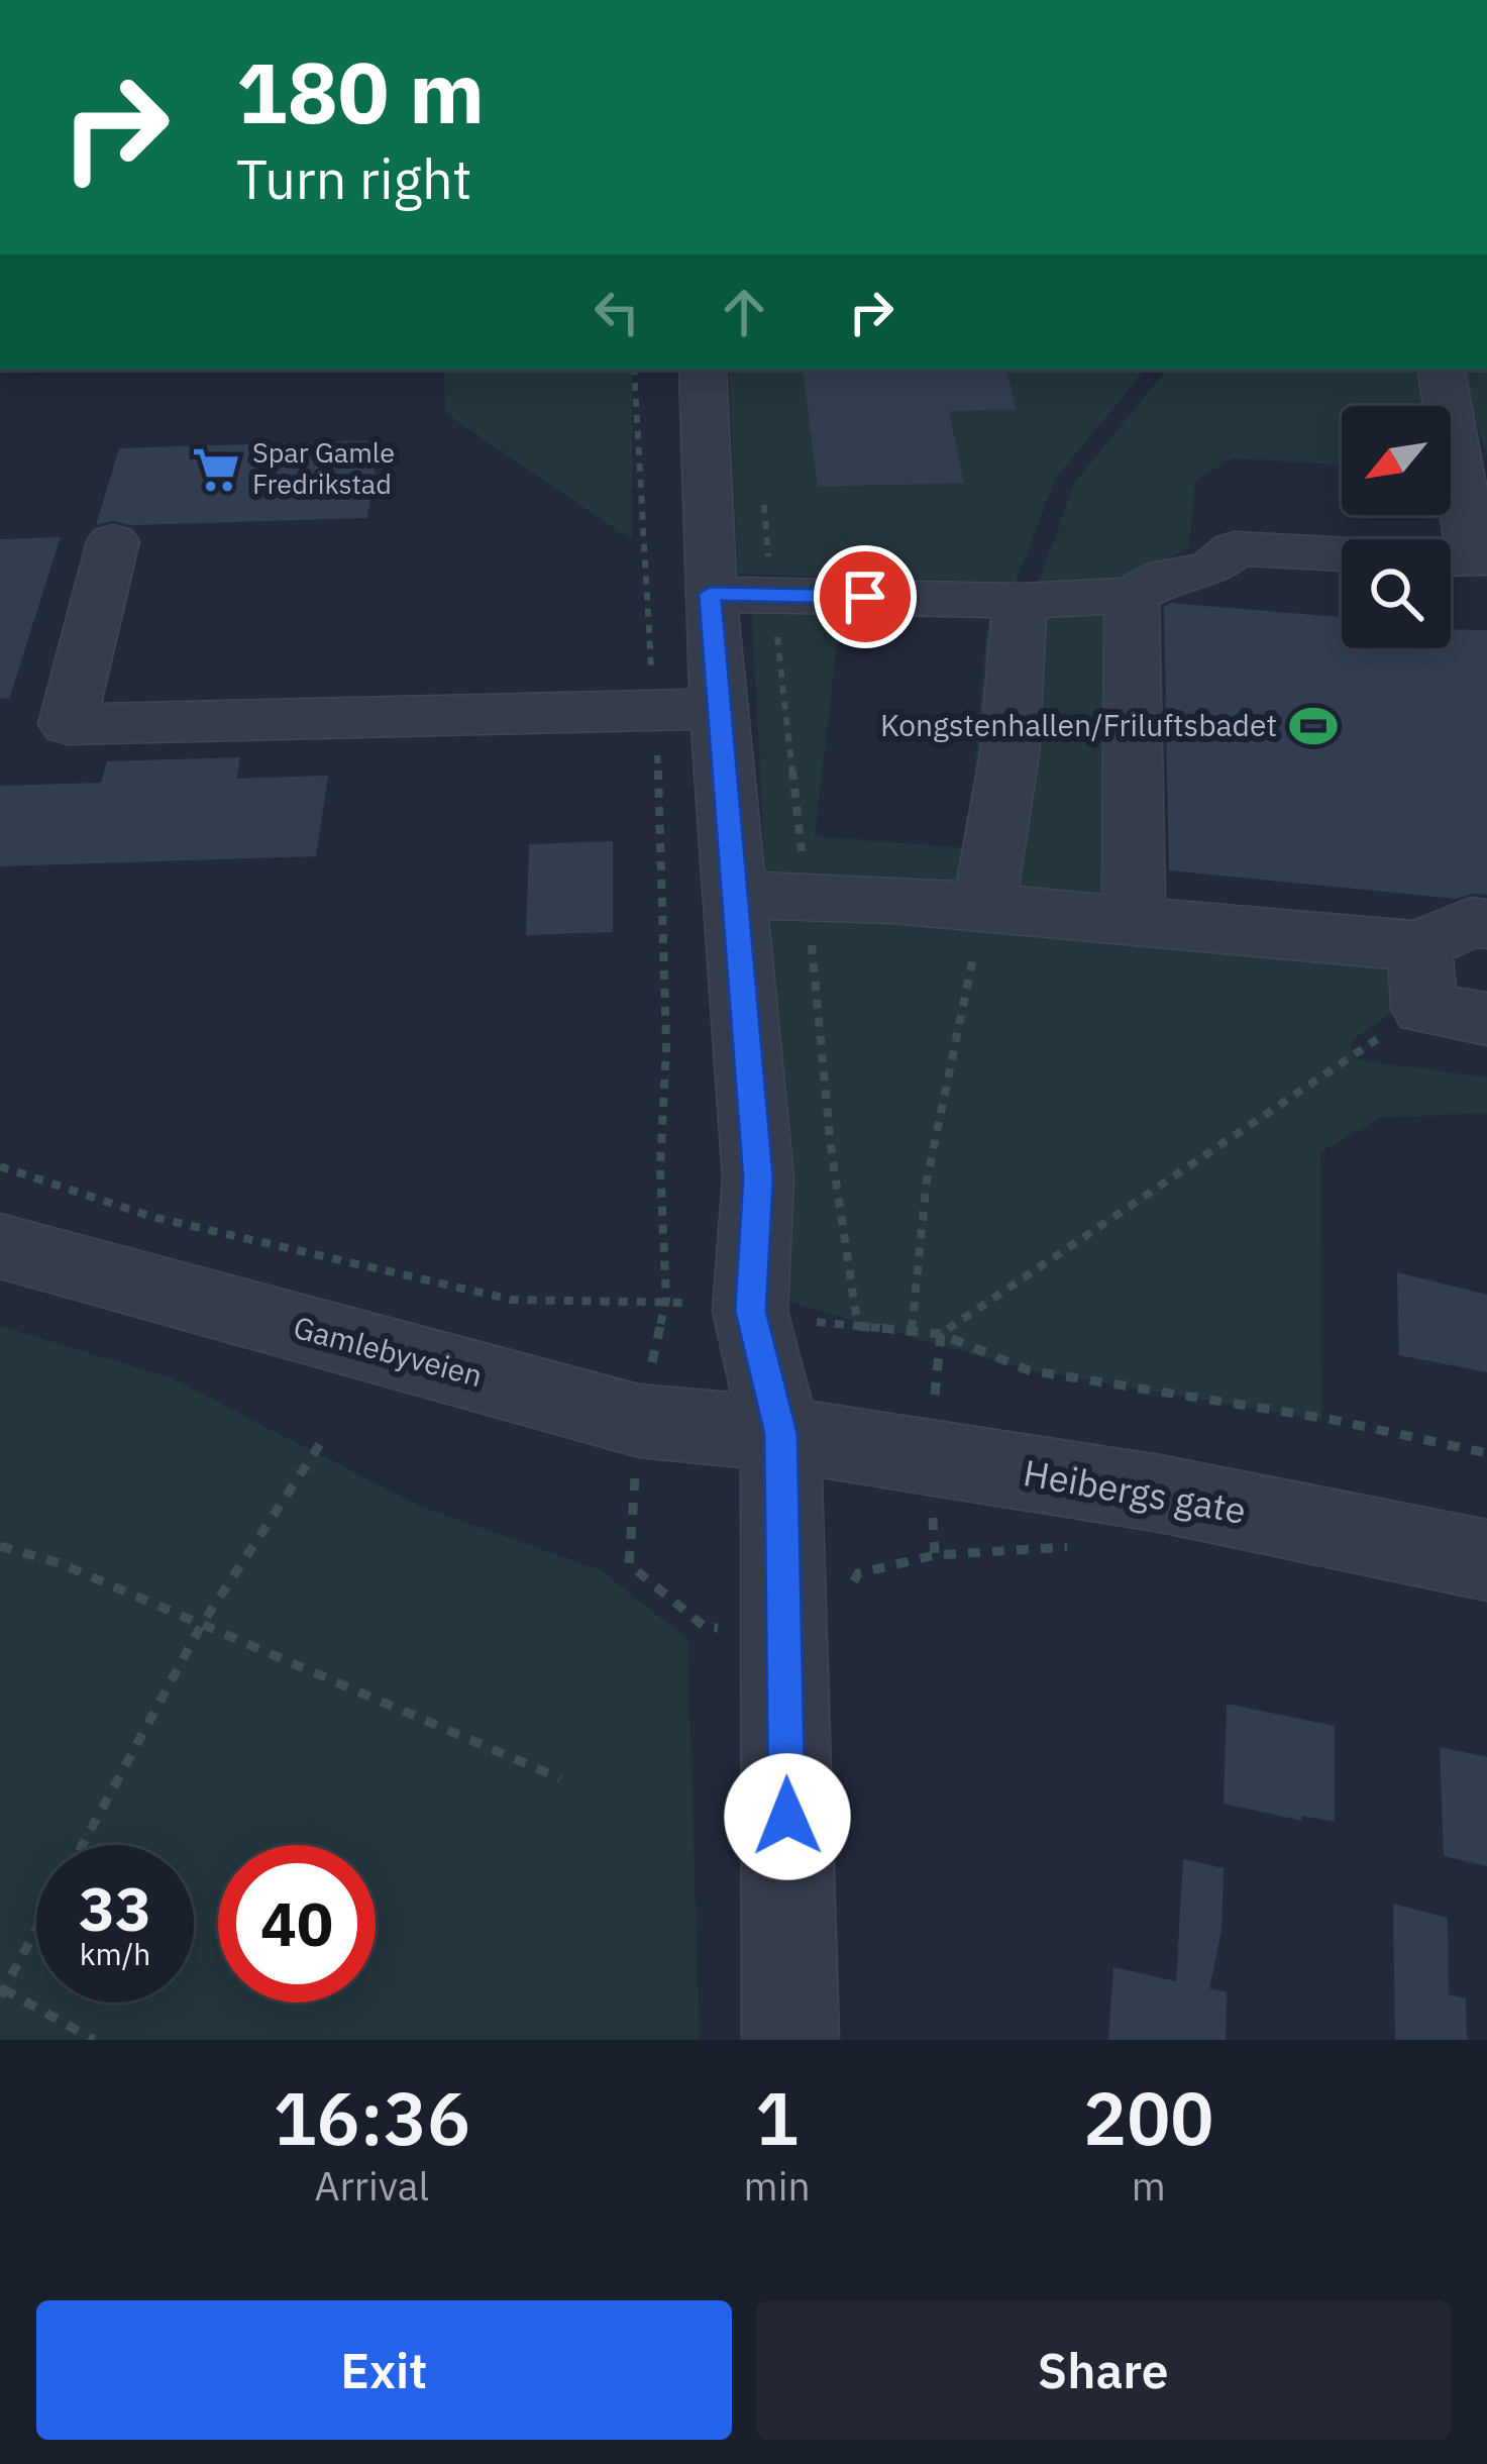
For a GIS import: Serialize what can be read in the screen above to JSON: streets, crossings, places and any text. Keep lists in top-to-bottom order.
{
  "streets": {
    "street": ["Gamlebyveien", "Heibergs gate"]
  },
  "crossings": [
    ["Gamlebyveien", "Heibergs gate"]
  ],
  "places": {
    "supermarket": ["Spar Gamle Fredrikstad"],
    "sports": ["Kongstenhallen/Friluftsbadet"]
  },
  "north": "bottom left",
  "page": {
    "turn": ["180 m", "Turn right"],
    "speed": "33 km/h",
    "limit": "40",
    "eta": [
      "16:36",
      "Arrival",
      "1",
      "min",
      "200",
      "m"
    ],
    "buttons": ["Exit", "Share"]
  }
}
